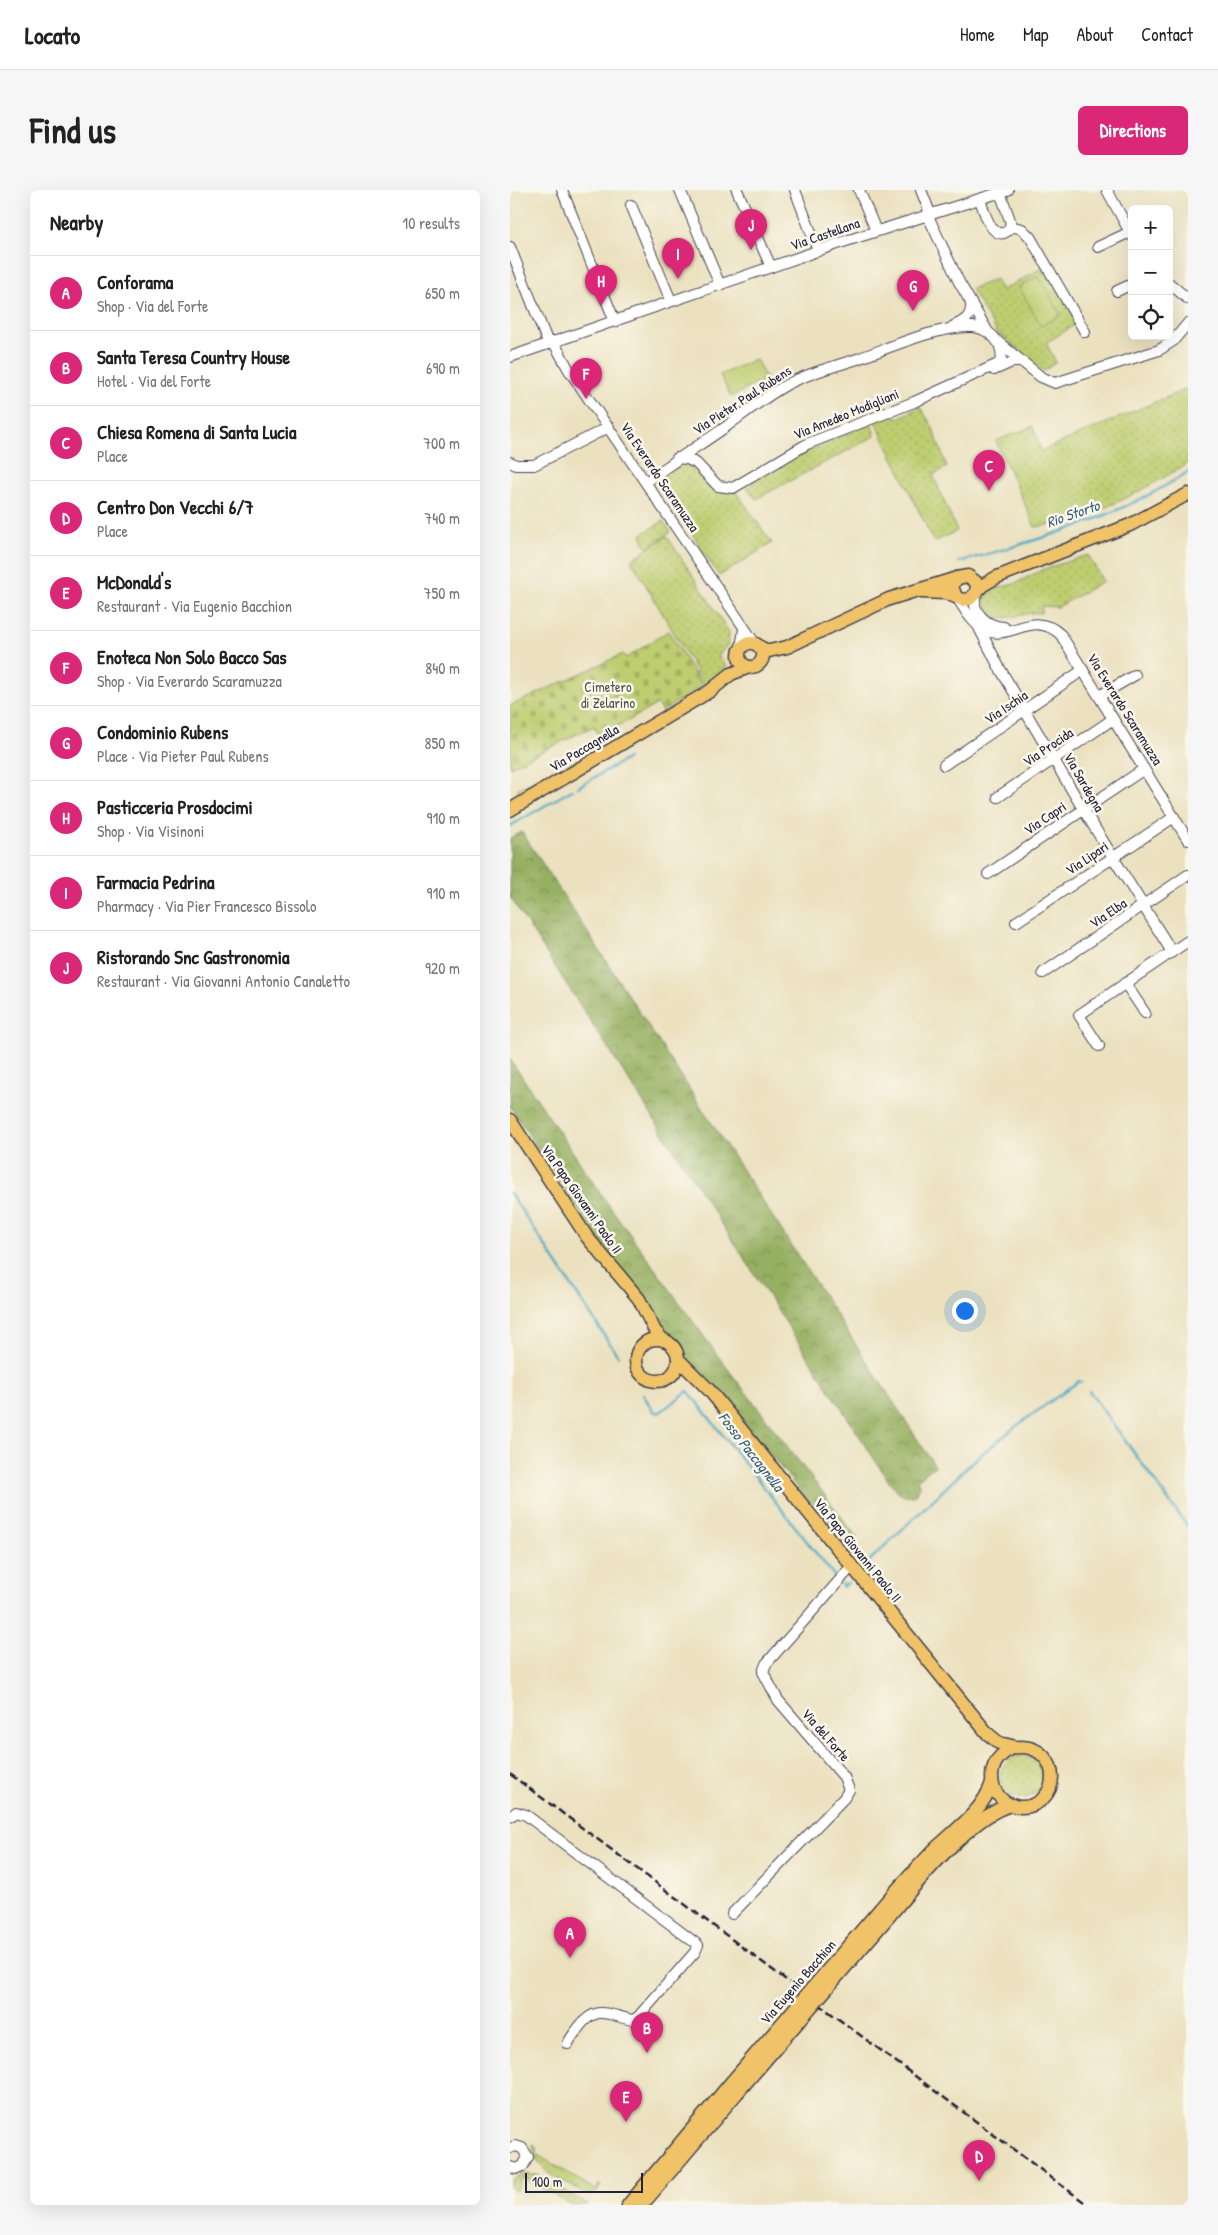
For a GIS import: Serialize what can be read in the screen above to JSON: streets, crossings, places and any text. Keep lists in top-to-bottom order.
{
  "streets": {
    "main road": ["Via Paccagnella", "Via Papa Giovanni Paolo II", "Via Eugenio Bacchion"],
    "street": [
      "Via Castellana",
      "Via Pieter Paul Rubens",
      "Via Amedeo Modigliani",
      "Via Everardo Scaramuzza",
      "Via Ischia",
      "Via Procida",
      "Via Sardegna",
      "Via Capri",
      "Via Lipari",
      "Via Elba",
      "Via del Forte"
    ]
  },
  "crossings": [
    ["Via Castellana", "Via Everardo Scaramuzza"],
    ["Via Pieter Paul Rubens", "Via Amedeo Modigliani"],
    ["Via Pieter Paul Rubens", "Via Everardo Scaramuzza"],
    ["Via Everardo Scaramuzza", "Via Ischia"],
    ["Via Everardo Scaramuzza", "Via Procida"],
    ["Via Everardo Scaramuzza", "Via Paccagnella"],
    ["Via Everardo Scaramuzza", "Via Sardegna"],
    ["Via Everardo Scaramuzza", "Via Capri"],
    ["Via Everardo Scaramuzza", "Via Lipari"],
    ["Via Ischia", "Via Sardegna"],
    ["Via Procida", "Via Sardegna"],
    ["Via Sardegna", "Via Capri"],
    ["Via Sardegna", "Via Lipari"],
    ["Via Sardegna", "Via Elba"],
    ["Via Papa Giovanni Paolo II", "Via del Forte"],
    ["Via Papa Giovanni Paolo II", "Via Eugenio Bacchion"]
  ],
  "water": ["Rio Storto", "Fosso Paccagnella"],
  "parks": ["Cimetero di Zelarino"],
  "scale_bar": "100 m",
  "page": {
    "header": "Locato",
    "nav": [
      "Home",
      "Map",
      "About",
      "Contact"
    ],
    "buttons": "Directions",
    "title": "Find us",
    "heading": ["Nearby", "10 results"],
    "map_buttons": ["+", "−"],
    "pins": [
      "J",
      "I",
      "H",
      "G",
      "F",
      "C",
      "A",
      "B",
      "E",
      "D"
    ],
    "list": [
      {
        "mark": "A",
        "name": "Conforama",
        "note": "Shop · Via del Forte",
        "value": "650 m"
      },
      {
        "mark": "B",
        "name": "Santa Teresa Country House",
        "note": "Hotel · Via del Forte",
        "value": "690 m"
      },
      {
        "mark": "C",
        "name": "Chiesa Romena di Santa Lucia",
        "note": "Place",
        "value": "700 m"
      },
      {
        "mark": "D",
        "name": "Centro Don Vecchi 6/7",
        "note": "Place",
        "value": "740 m"
      },
      {
        "mark": "E",
        "name": "McDonald's",
        "note": "Restaurant · Via Eugenio Bacchion",
        "value": "750 m"
      },
      {
        "mark": "F",
        "name": "Enoteca Non Solo Bacco Sas",
        "note": "Shop · Via Everardo Scaramuzza",
        "value": "840 m"
      },
      {
        "mark": "G",
        "name": "Condominio Rubens",
        "note": "Place · Via Pieter Paul Rubens",
        "value": "850 m"
      },
      {
        "mark": "H",
        "name": "Pasticceria Prosdocimi",
        "note": "Shop · Via Visinoni",
        "value": "910 m"
      },
      {
        "mark": "I",
        "name": "Farmacia Pedrina",
        "note": "Pharmacy · Via Pier Francesco Bissolo",
        "value": "910 m"
      },
      {
        "mark": "J",
        "name": "Ristorando Snc Gastronomia",
        "note": "Restaurant · Via Giovanni Antonio Canaletto",
        "value": "920 m"
      }
    ],
    "scale": "100 m"
  }
}
